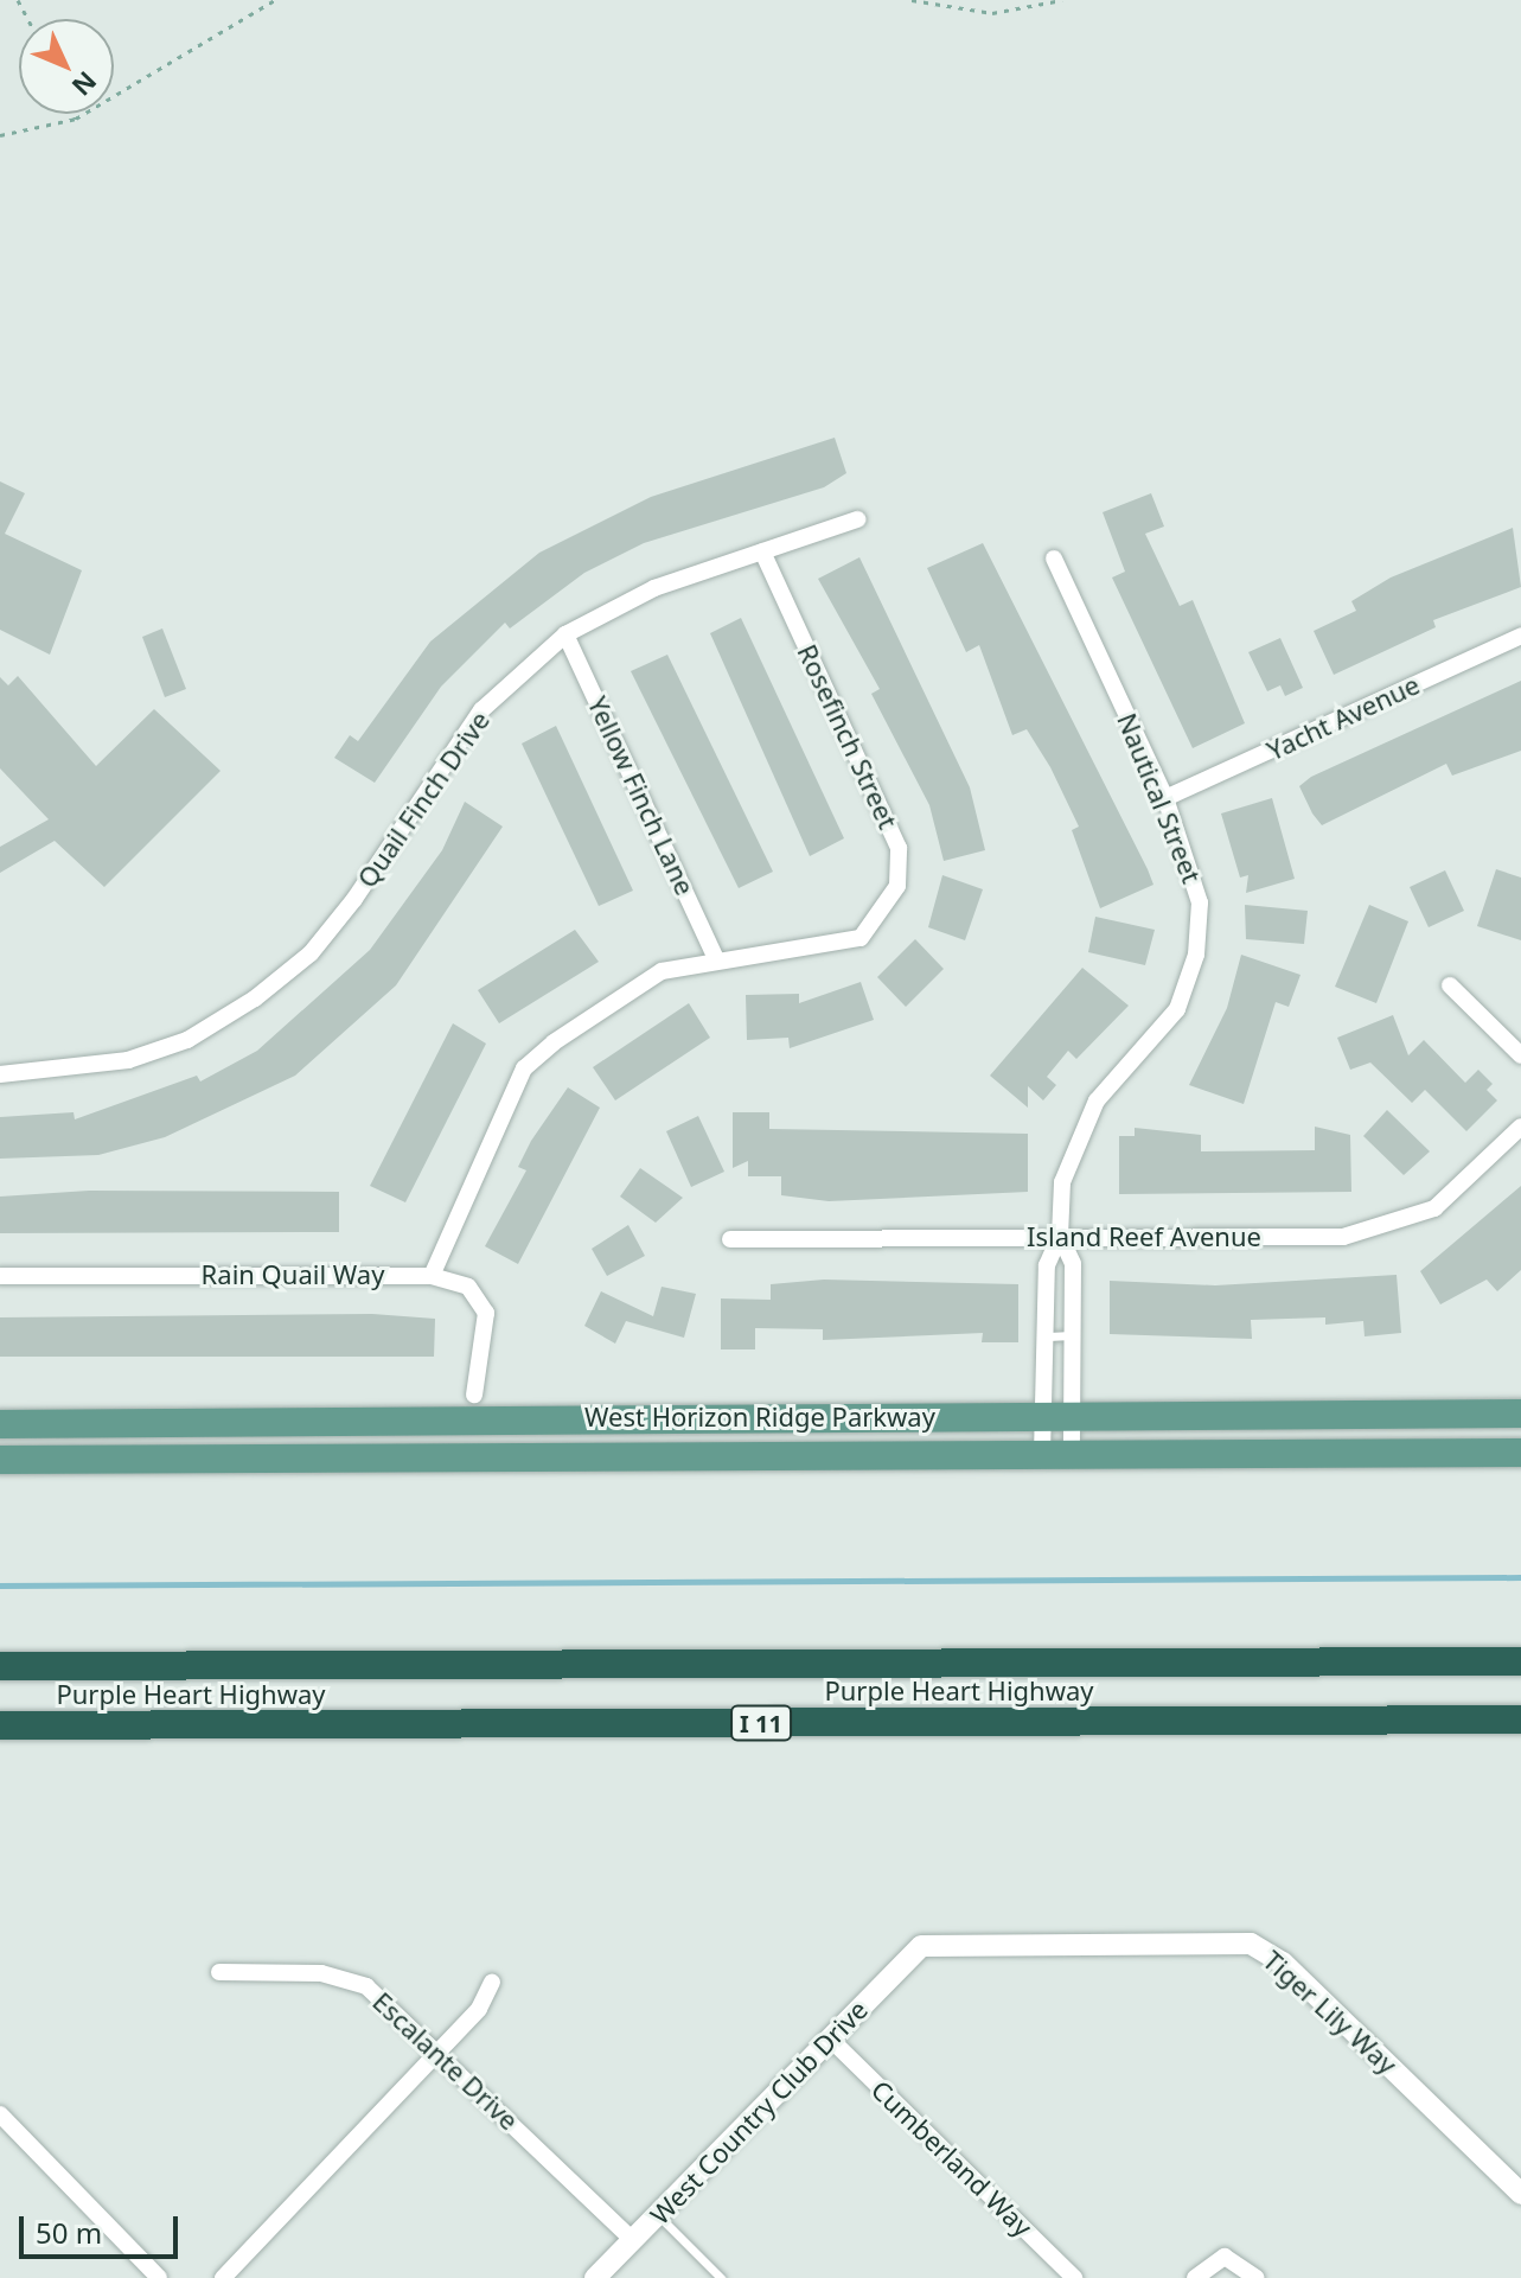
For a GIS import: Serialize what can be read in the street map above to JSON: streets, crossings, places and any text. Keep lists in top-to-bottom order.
{
  "streets": {
    "highway": ["Purple Heart Highway", "I 11"],
    "main road": ["West Horizon Ridge Parkway"],
    "street": [
      "Yacht Avenue",
      "Rosefinch Street",
      "Yellow Finch Lane",
      "Nautical Street",
      "Quail Finch Drive",
      "Island Reef Avenue",
      "Rain Quail Way",
      "Tiger Lily Way",
      "Escalante Drive",
      "West Country Club Drive",
      "Cumberland Way"
    ]
  },
  "crossings": [
    ["Yacht Avenue", "Nautical Street"],
    ["Rosefinch Street", "Yellow Finch Lane"],
    ["Rosefinch Street", "Quail Finch Drive"],
    ["Yellow Finch Lane", "Quail Finch Drive"],
    ["Nautical Street", "Island Reef Avenue"],
    ["Nautical Street", "West Horizon Ridge Parkway"],
    ["Rain Quail Way", "West Horizon Ridge Parkway"],
    ["Tiger Lily Way", "West Country Club Drive"],
    ["Escalante Drive", "West Country Club Drive"],
    ["West Country Club Drive", "Cumberland Way"]
  ],
  "scale_bar": "50 m",
  "north": "bottom right"
}
